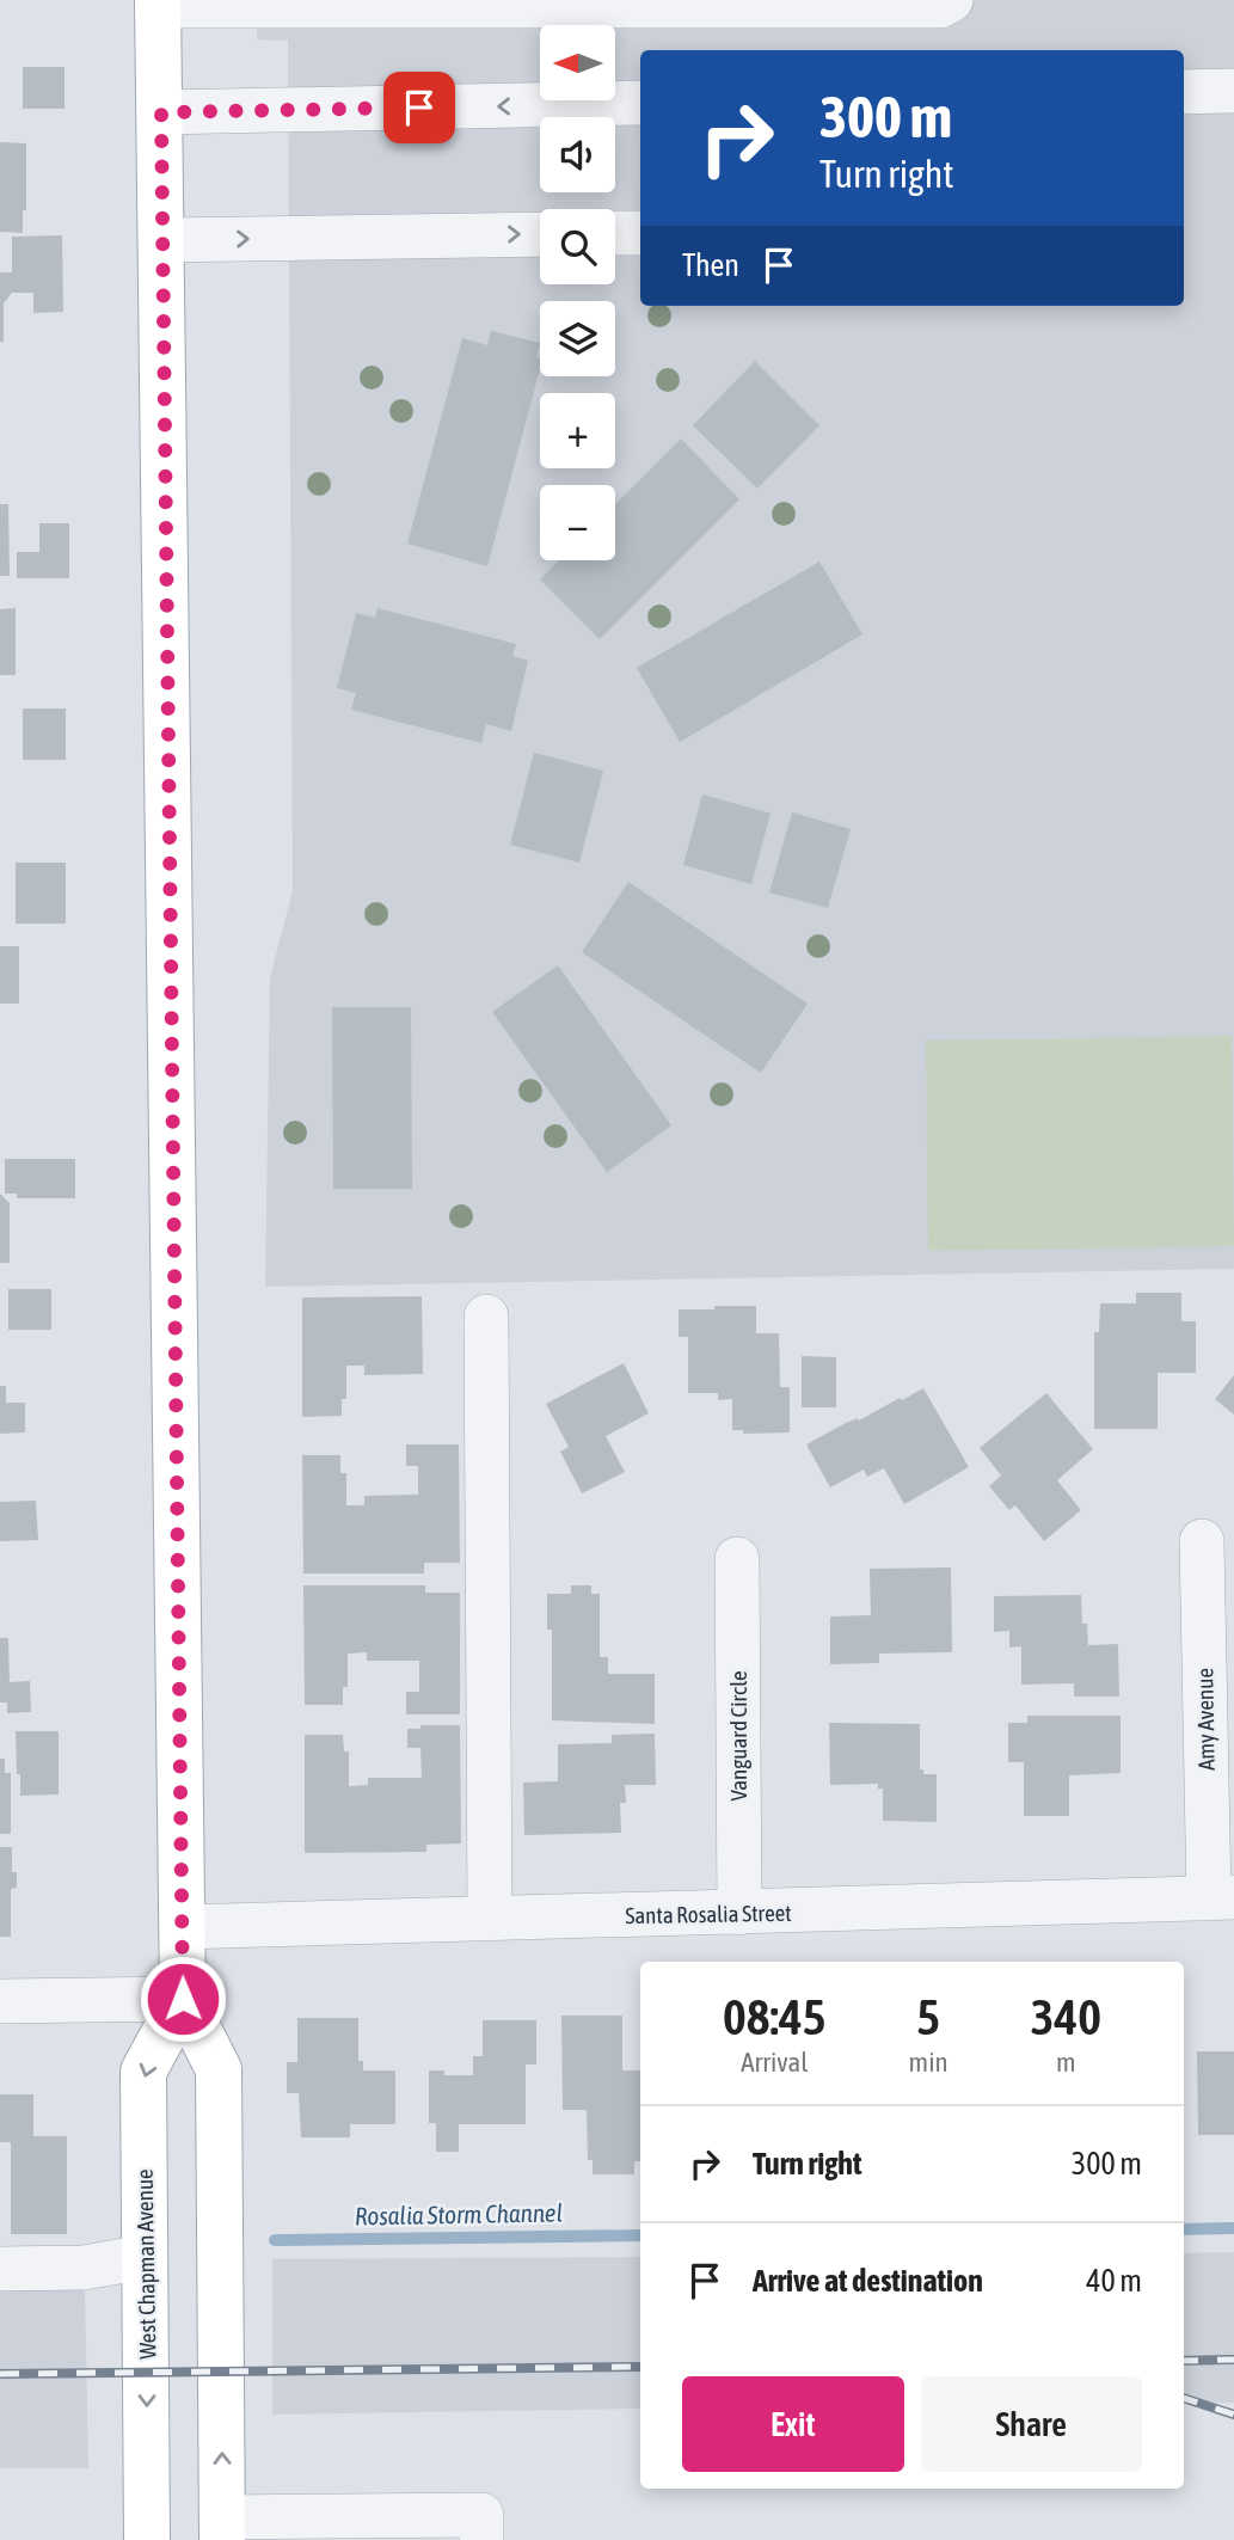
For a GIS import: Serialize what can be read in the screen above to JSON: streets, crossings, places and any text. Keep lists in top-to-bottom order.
{
  "streets": {
    "main road": ["West Chapman Avenue"],
    "street": ["Amy Avenue", "Vanguard Circle", "Santa Rosalia Street"]
  },
  "crossings": [
    ["Amy Avenue", "Santa Rosalia Street"],
    ["Vanguard Circle", "Santa Rosalia Street"],
    ["Santa Rosalia Street", "West Chapman Avenue"]
  ],
  "water": ["Rosalia Storm Channel"],
  "north": "left",
  "page": {
    "map_buttons": ["+", "−"],
    "turn": ["300 m", "Turn right"],
    "then": "Then",
    "eta": [
      "08:45",
      "Arrival",
      "5",
      "min",
      "340",
      "m"
    ],
    "list": [
      {
        "name": "Turn right",
        "value": "300 m"
      },
      {
        "name": "Arrive at destination",
        "value": "40 m"
      }
    ],
    "buttons": ["Exit", "Share"]
  }
}
